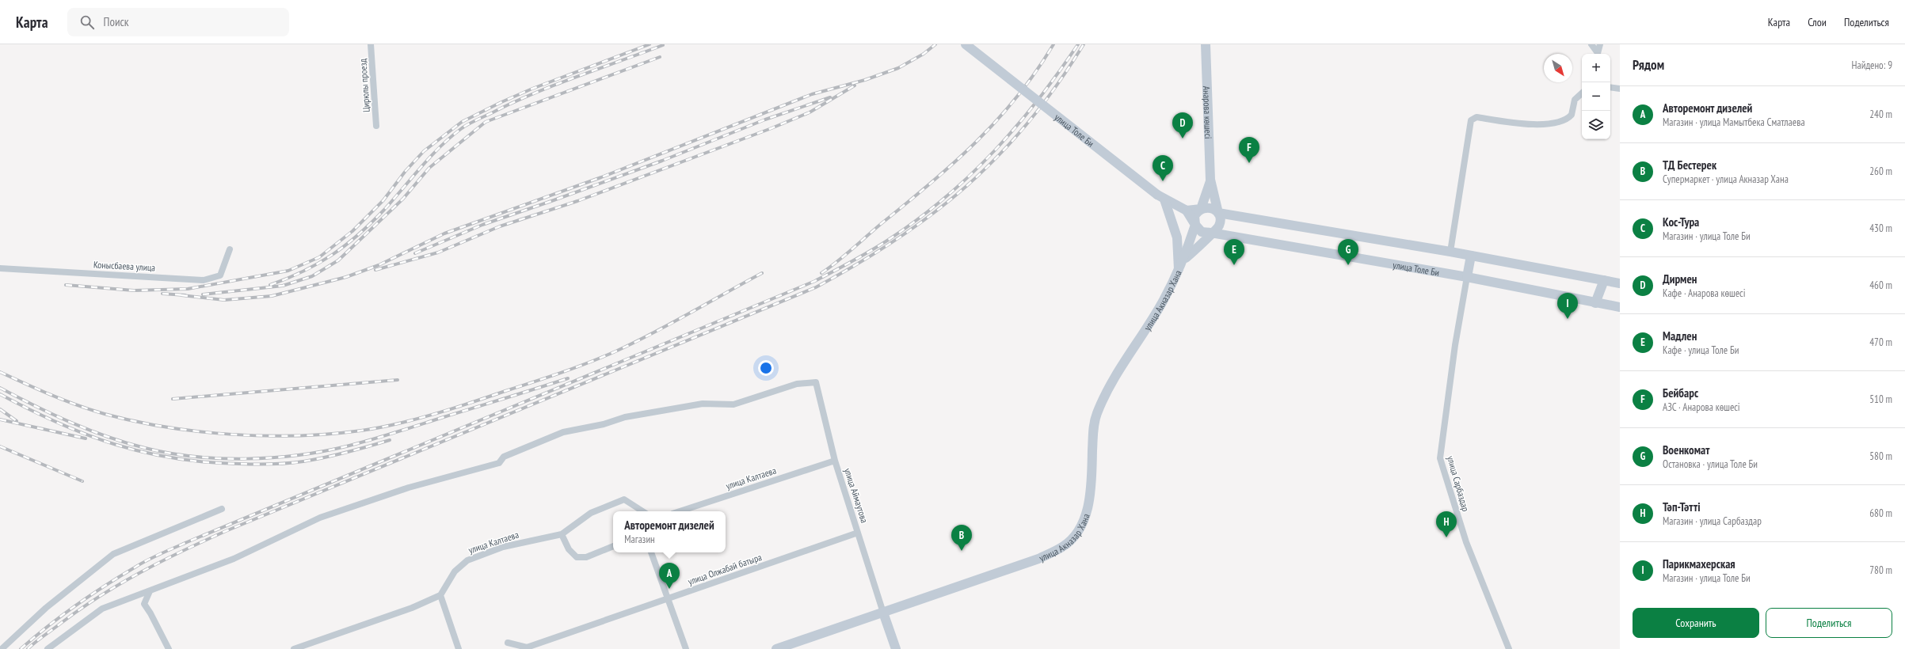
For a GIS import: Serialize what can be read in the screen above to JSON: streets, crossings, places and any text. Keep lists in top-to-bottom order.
{
  "streets": {
    "main road": ["Анарова көшесі", "улица Толе Би", "улица Акназар Хана"],
    "street": [
      "Цирюлы проезд",
      "Конысбаева улица",
      "улица Калтаева",
      "улица Сарбаздар",
      "улица Аймаутова",
      "улица Олжабай батыра"
    ]
  },
  "crossings": [
    ["улица Толе Би", "улица Акназар Хана"],
    ["улица Толе Би", "улица Сарбаздар"],
    ["улица Акназар Хана", "улица Аймаутова"],
    ["улица Калтаева", "улица Аймаутова"],
    ["улица Аймаутова", "улица Олжабай батыра"]
  ],
  "north": "bottom right",
  "page": {
    "header": "Карта",
    "search": "Поиск",
    "nav": ["Карта", "Слои", "Поделиться"],
    "heading": ["Рядом", "Найдено: 9"],
    "map_buttons": ["+", "−"],
    "list": [
      {
        "mark": "A",
        "name": "Авторемонт дизелей",
        "note": "Магазин · улица Мамытбека Сматлаева",
        "value": "240 m"
      },
      {
        "mark": "B",
        "name": "ТД Бестерек",
        "note": "Супермаркет · улица Акназар Хана",
        "value": "260 m"
      },
      {
        "mark": "C",
        "name": "Кос-Тура",
        "note": "Магазин · улица Толе Би",
        "value": "430 m"
      },
      {
        "mark": "D",
        "name": "Дирмен",
        "note": "Кафе · Анарова көшесі",
        "value": "460 m"
      },
      {
        "mark": "E",
        "name": "Мадлен",
        "note": "Кафе · улица Толе Би",
        "value": "470 m"
      },
      {
        "mark": "F",
        "name": "Бейбарс",
        "note": "АЗС · Анарова көшесі",
        "value": "510 m"
      },
      {
        "mark": "G",
        "name": "Военкомат",
        "note": "Остановка · улица Толе Би",
        "value": "580 m"
      },
      {
        "mark": "H",
        "name": "Тәп-Тәтті",
        "note": "Магазин · улица Сарбаздар",
        "value": "680 m"
      },
      {
        "mark": "I",
        "name": "Парикмахерская",
        "note": "Магазин · улица Толе Би",
        "value": "780 m"
      }
    ],
    "pins": [
      "D",
      "F",
      "C",
      "E",
      "G",
      "I",
      "H",
      "B",
      "A"
    ],
    "popup": ["Авторемонт дизелей", "Магазин"],
    "buttons": ["Сохранить", "Поделиться"]
  }
}
